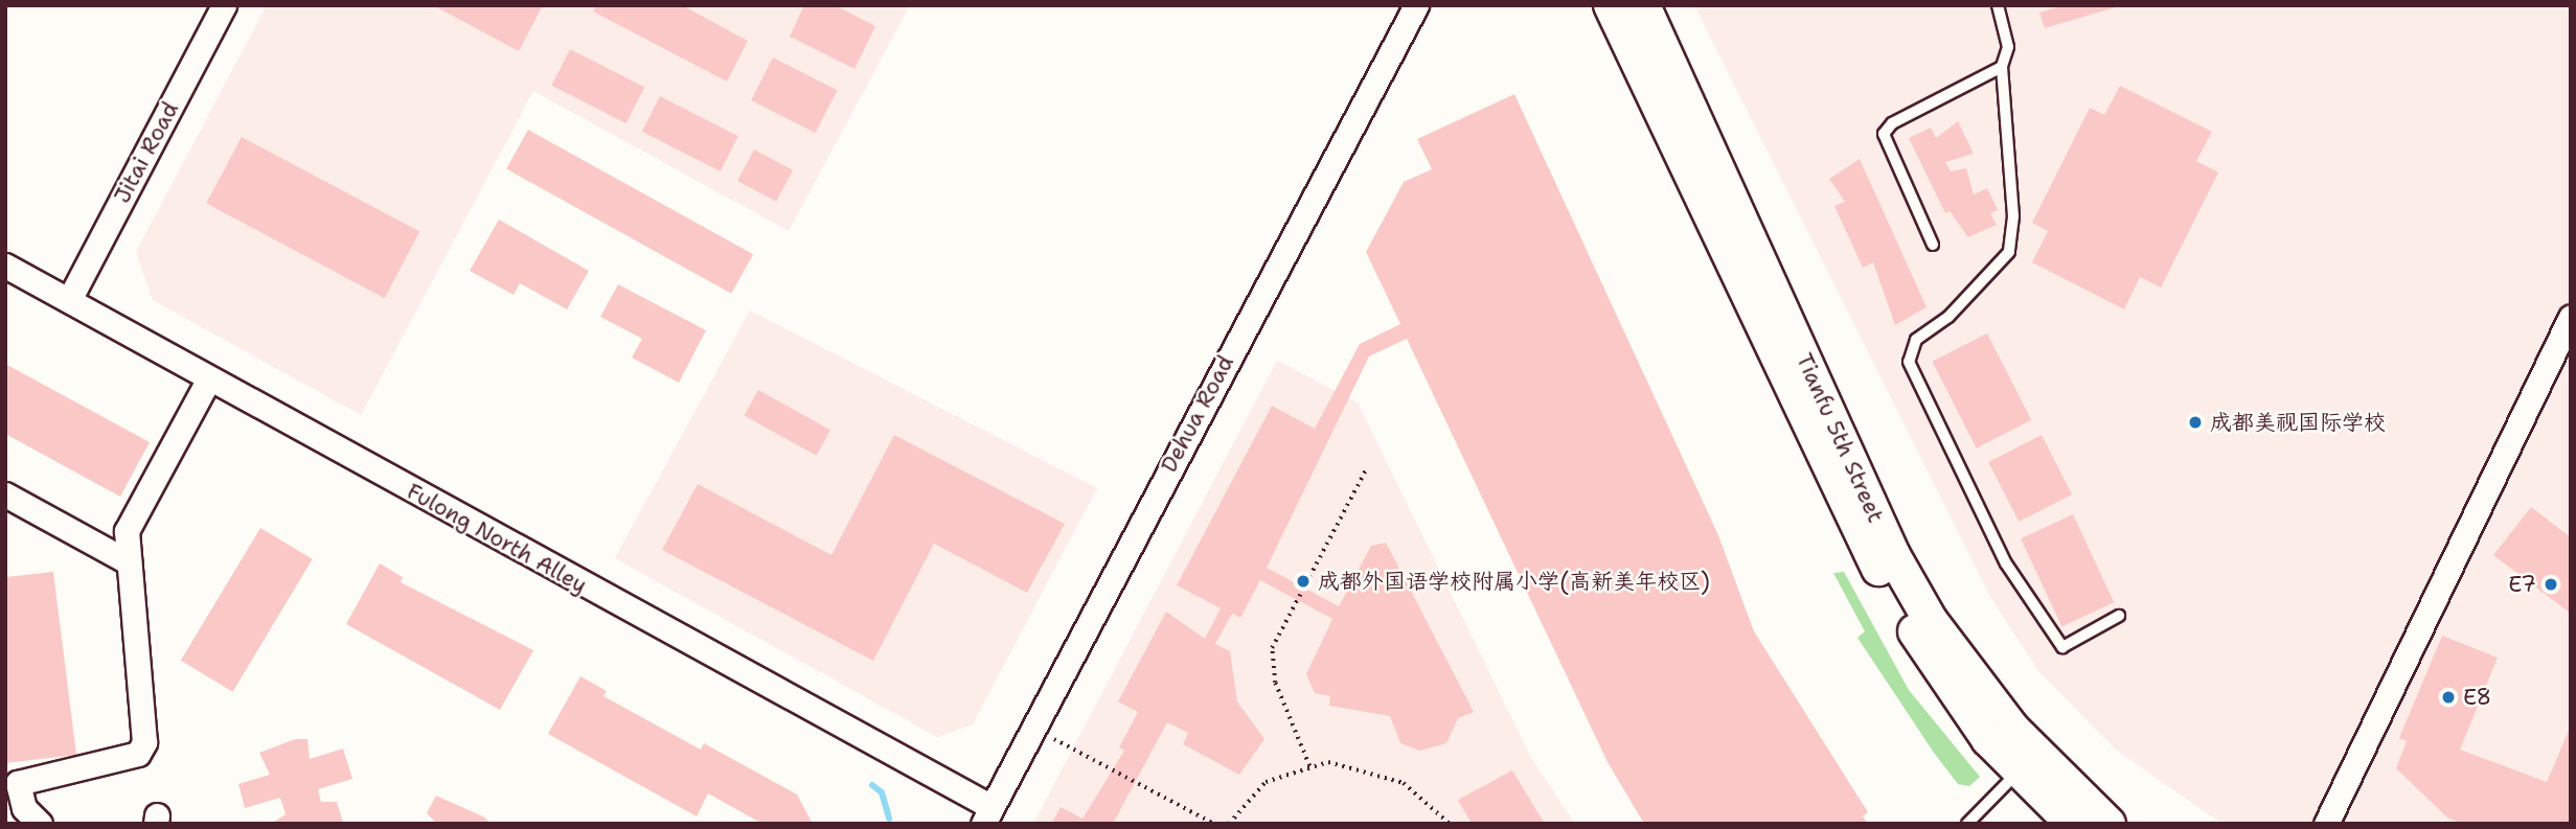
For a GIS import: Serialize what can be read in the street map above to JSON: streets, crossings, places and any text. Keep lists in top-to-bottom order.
{
  "streets": {
    "street": [
      "Jitai Road",
      "Dehua Road",
      "Tianfu 5th Street",
      "Fulong North Alley"
    ]
  },
  "crossings": [
    ["Jitai Road", "Fulong North Alley"],
    ["Dehua Road", "Fulong North Alley"]
  ],
  "places": [
    "成都美视国际学校",
    "成都外国语学校附属小学(高新美年校区)",
    "E7",
    "E8"
  ]
}
